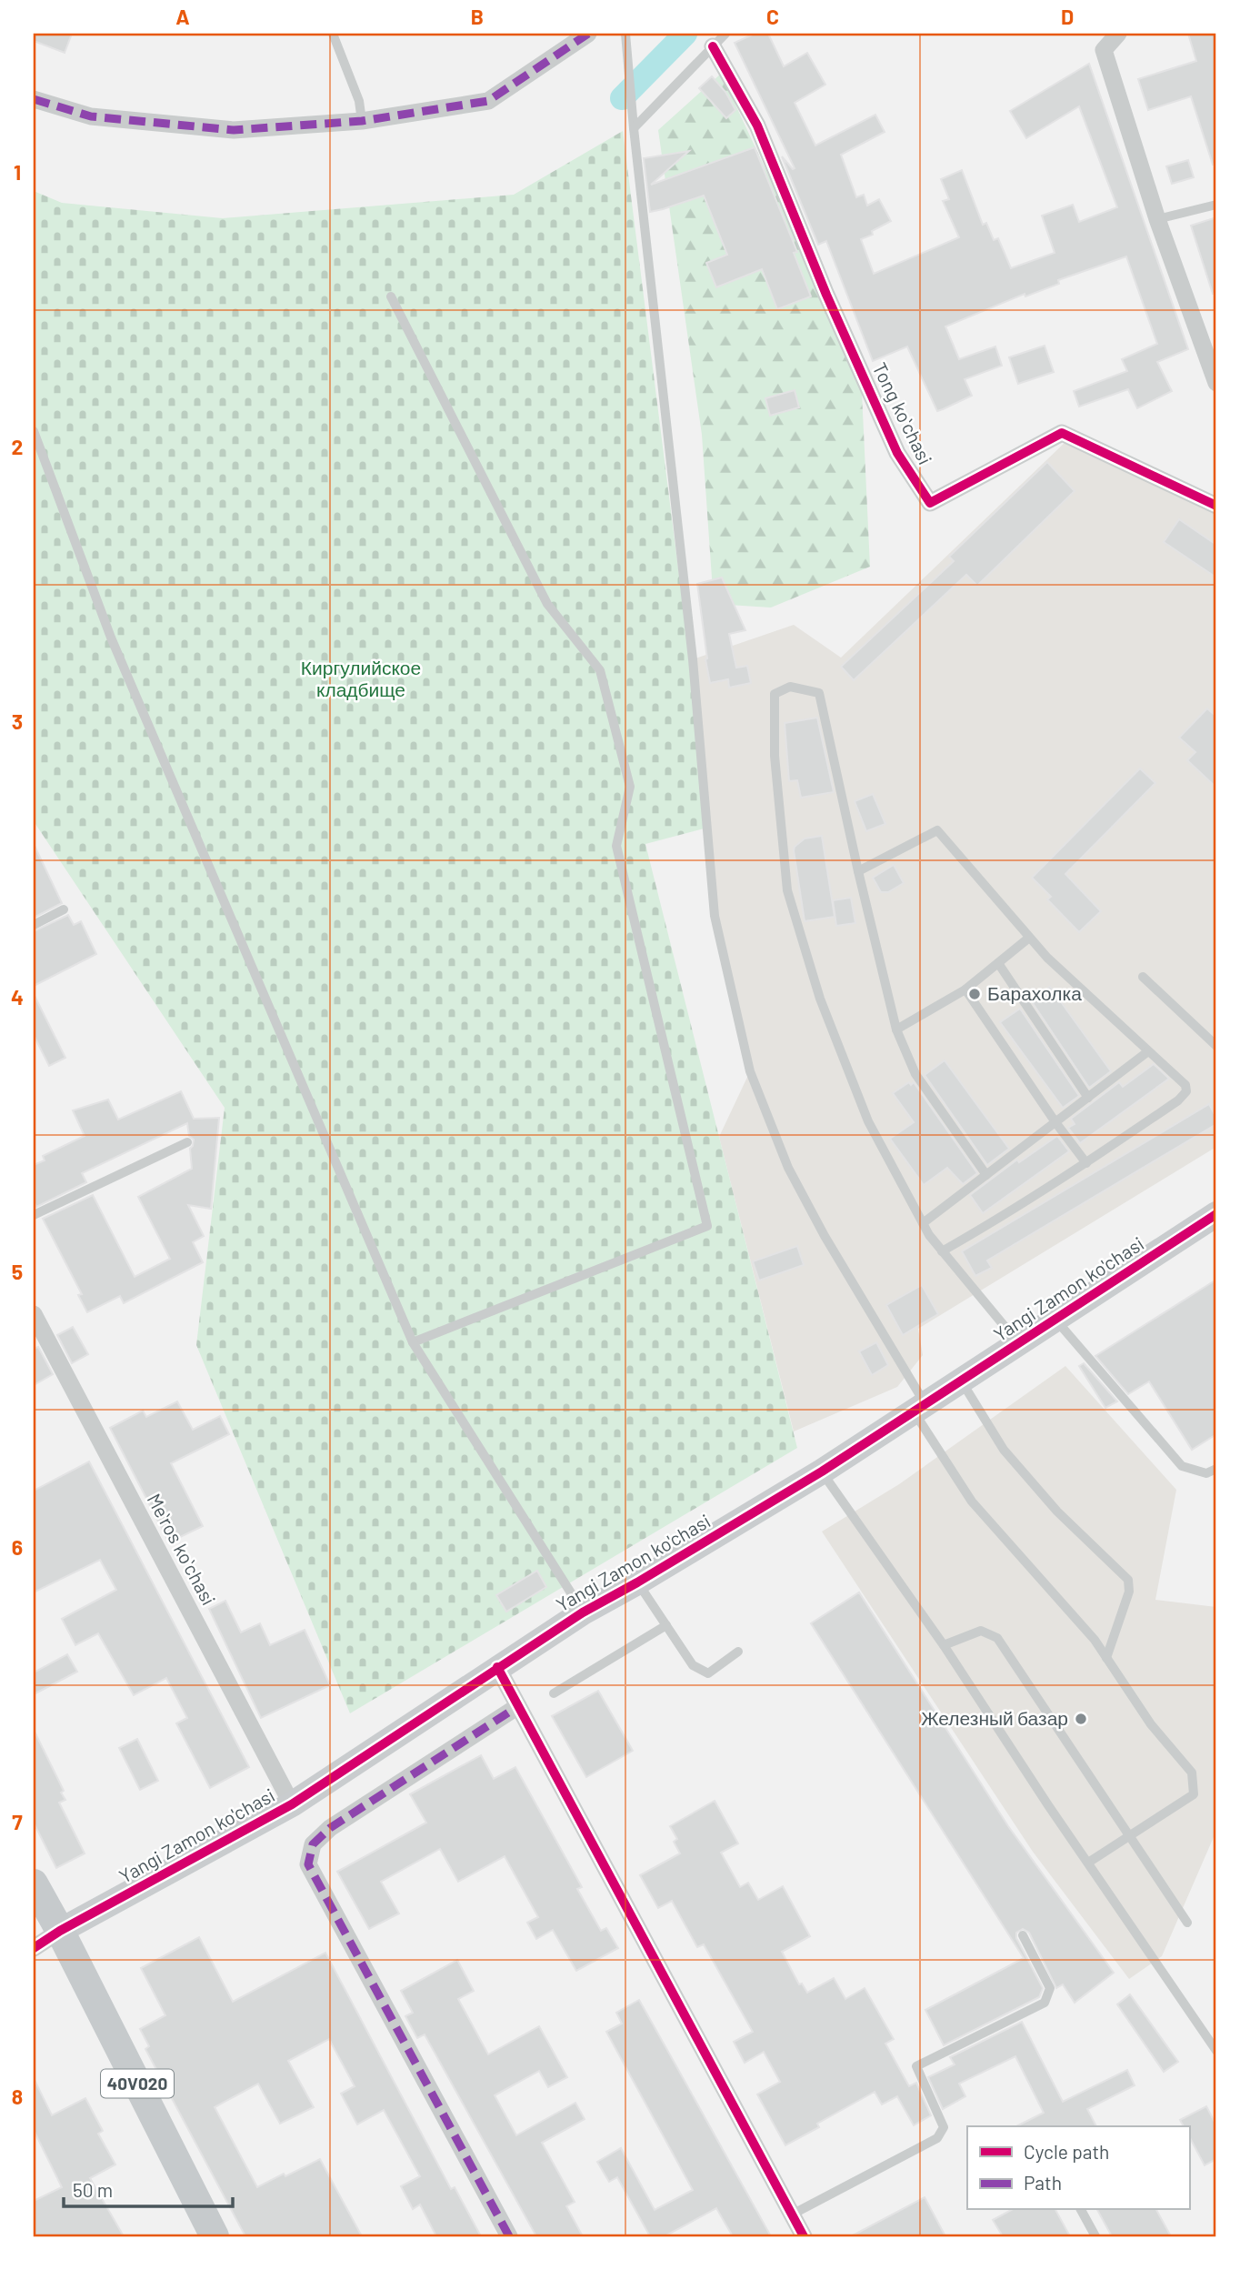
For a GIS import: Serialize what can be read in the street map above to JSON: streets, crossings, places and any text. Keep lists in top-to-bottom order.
{
  "streets": {
    "main road": ["40V020"],
    "street": ["Tong koʻchasi", "Yangi Zamon ko'chasi", "Meʻros koʻchasi"]
  },
  "crossings": [
    ["Yangi Zamon ko'chasi", "Meʻros koʻchasi"],
    ["Yangi Zamon ko'chasi", "40V020"]
  ],
  "parks": ["Киргулийское кладбище"],
  "places": ["Барахолка", "Железный базар"],
  "legend": ["Cycle path", "Path"],
  "scale_bar": "50 m",
  "grid": {
    "columns": [
      "A",
      "B",
      "C",
      "D"
    ],
    "rows": [
      "1",
      "2",
      "3",
      "4",
      "5",
      "6",
      "7",
      "8"
    ]
  }
}
